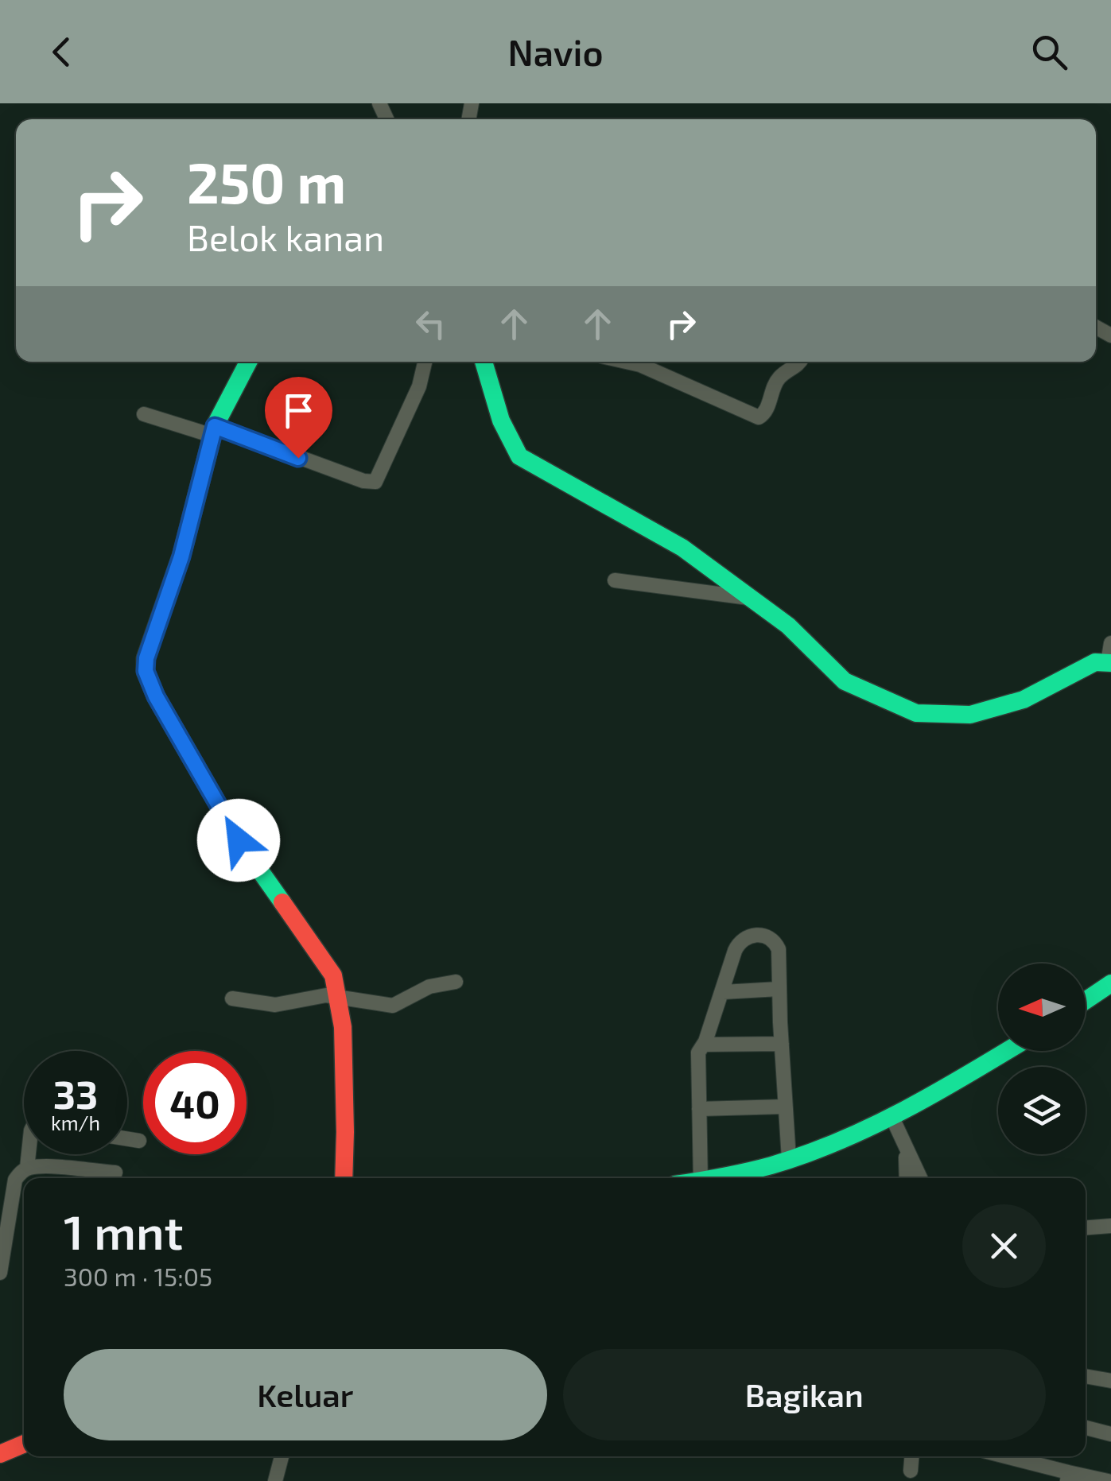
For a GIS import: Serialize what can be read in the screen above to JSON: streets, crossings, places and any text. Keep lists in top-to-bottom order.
{
  "north": "left",
  "page": {
    "header": "Navio",
    "turn": ["250 m", "Belok kanan"],
    "speed": "33 km/h",
    "limit": "40",
    "heading": ["1 mnt", "300 m · 15:05"],
    "buttons": ["Keluar", "Bagikan"]
  }
}
